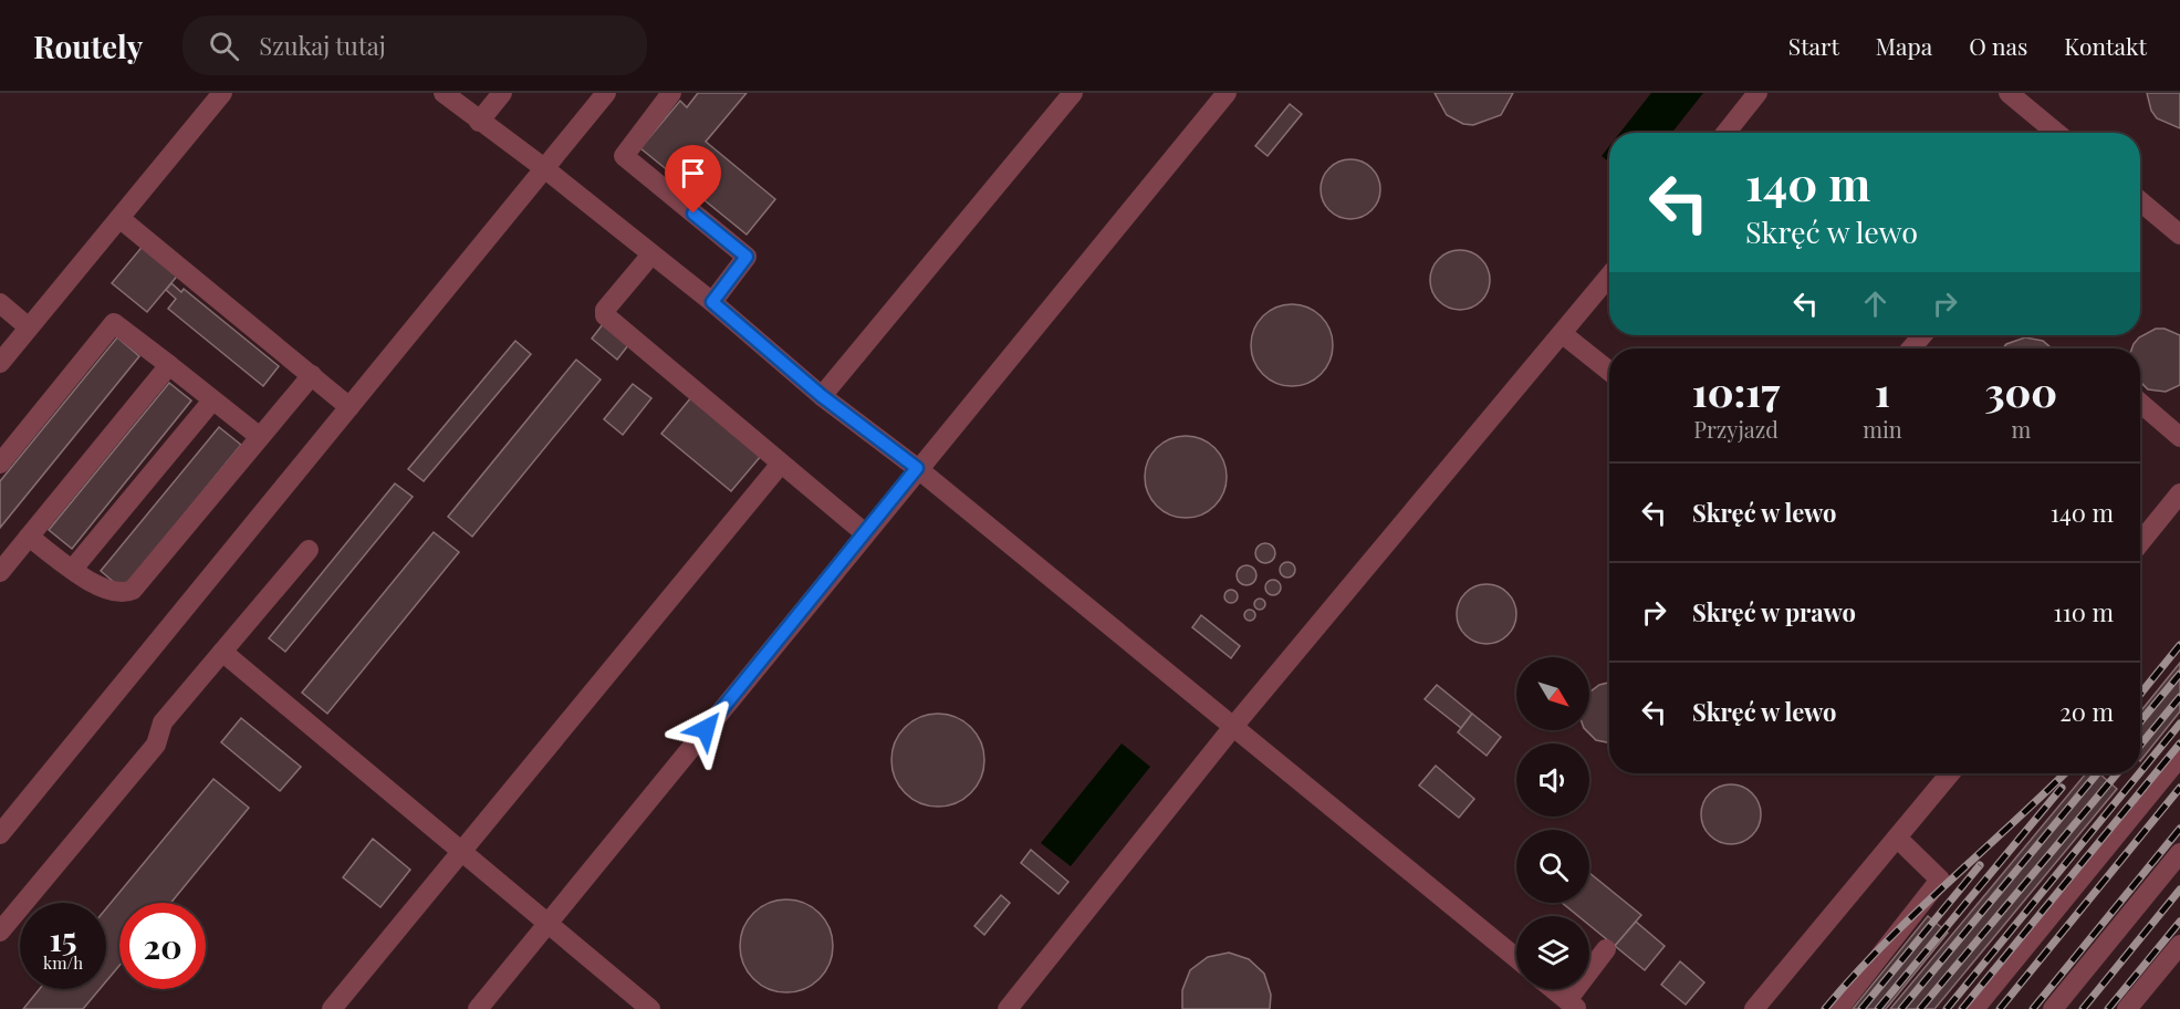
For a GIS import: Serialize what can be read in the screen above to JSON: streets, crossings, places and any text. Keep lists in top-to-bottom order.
{
  "north": "bottom right",
  "page": {
    "header": "Routely",
    "search": "Szukaj tutaj",
    "nav": [
      "Start",
      "Mapa",
      "O nas",
      "Kontakt"
    ],
    "turn": ["140 m", "Skręć w lewo"],
    "eta": [
      "10:17",
      "Przyjazd",
      "1",
      "min",
      "300",
      "m"
    ],
    "list": [
      {
        "name": "Skręć w lewo",
        "value": "140 m"
      },
      {
        "name": "Skręć w prawo",
        "value": "110 m"
      },
      {
        "name": "Skręć w lewo",
        "value": "20 m"
      }
    ],
    "speed": "15 km/h",
    "limit": "20"
  }
}
